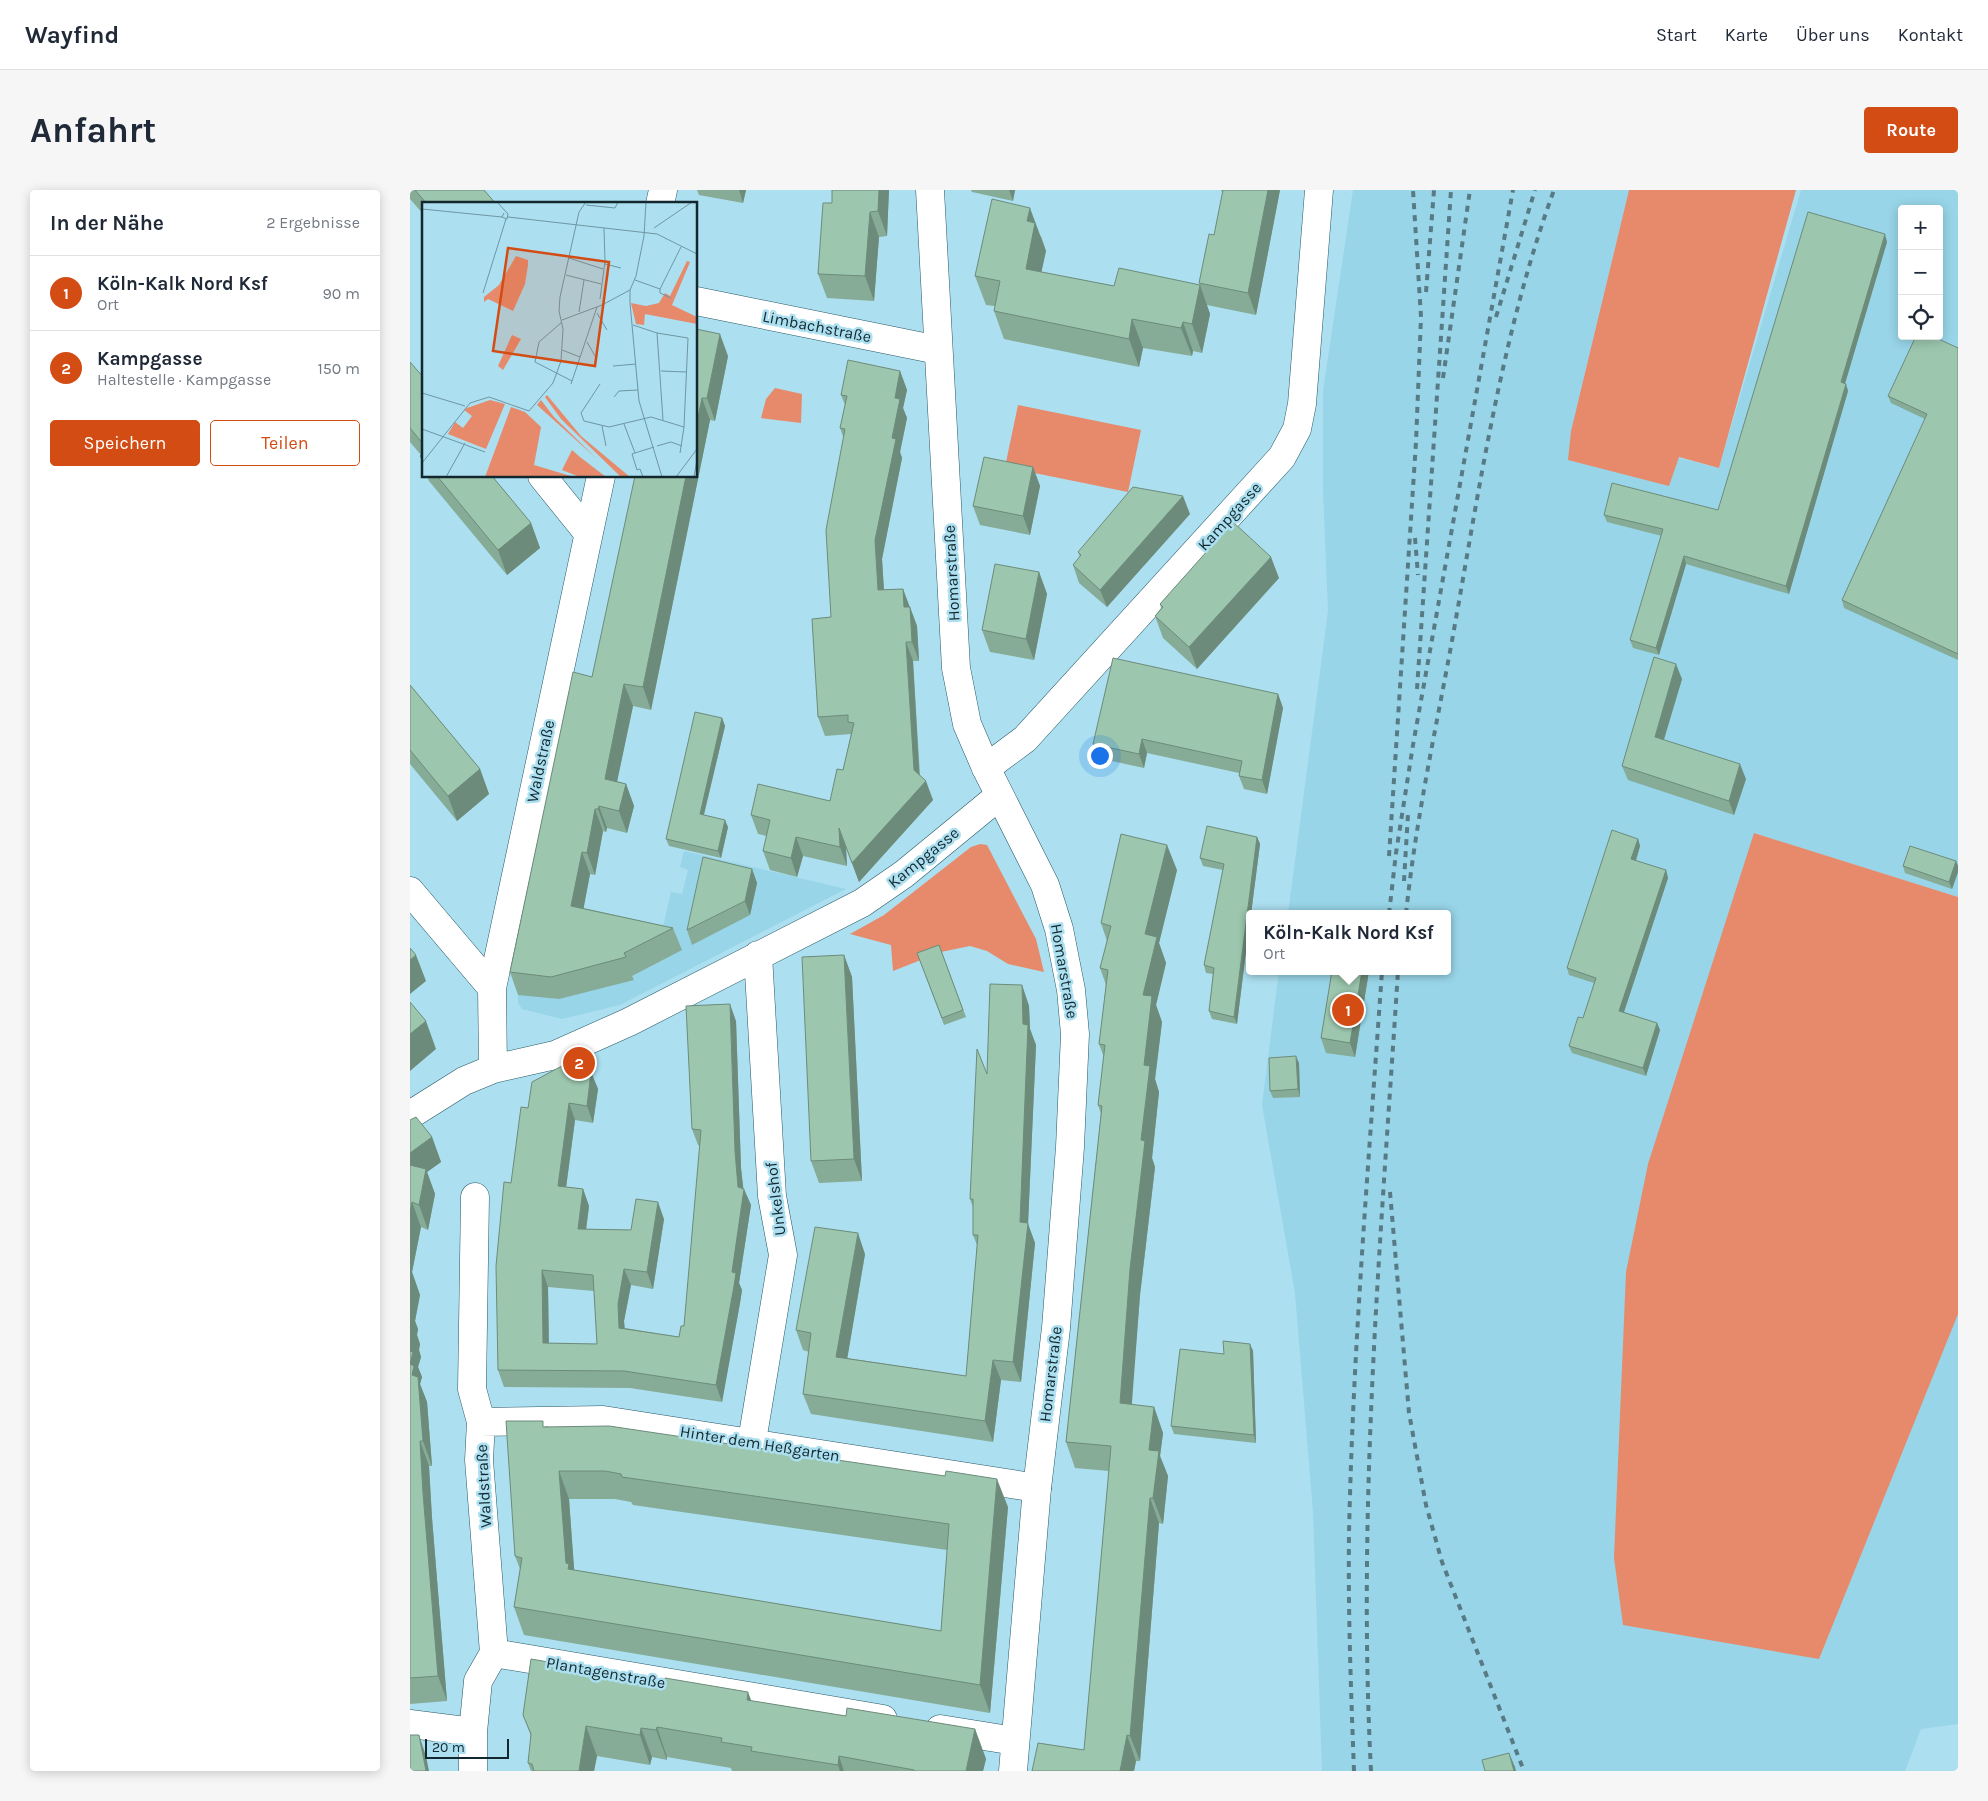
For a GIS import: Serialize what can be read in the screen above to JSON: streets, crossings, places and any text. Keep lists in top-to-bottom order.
{
  "streets": {
    "street": [
      "Limbachstraße",
      "Kampgasse",
      "Homarstraße",
      "Waldstraße",
      "Unkelshof",
      "Hinter dem Heßgarten",
      "Plantagenstraße"
    ]
  },
  "crossings": [
    ["Limbachstraße", "Homarstraße"],
    ["Kampgasse", "Homarstraße"],
    ["Kampgasse", "Waldstraße"],
    ["Kampgasse", "Unkelshof"],
    ["Homarstraße", "Hinter dem Heßgarten"],
    ["Homarstraße", "Plantagenstraße"],
    ["Waldstraße", "Hinter dem Heßgarten"],
    ["Waldstraße", "Plantagenstraße"],
    ["Unkelshof", "Hinter dem Heßgarten"]
  ],
  "scale_bar": "20 m",
  "page": {
    "header": "Wayfind",
    "nav": [
      "Start",
      "Karte",
      "Über uns",
      "Kontakt"
    ],
    "buttons": [
      "Route",
      ["Speichern", "Teilen"]
    ],
    "title": "Anfahrt",
    "heading": ["In der Nähe", "2 Ergebnisse"],
    "map_buttons": ["+", "−"],
    "list": [
      {
        "mark": "1",
        "name": "Köln-Kalk Nord Ksf",
        "note": "Ort",
        "value": "90 m"
      },
      {
        "mark": "2",
        "name": "Kampgasse",
        "note": "Haltestelle · Kampgasse",
        "value": "150 m"
      }
    ],
    "popup": ["Köln-Kalk Nord Ksf", "Ort"],
    "pins": ["1", "2"],
    "scale": "20 m"
  }
}
